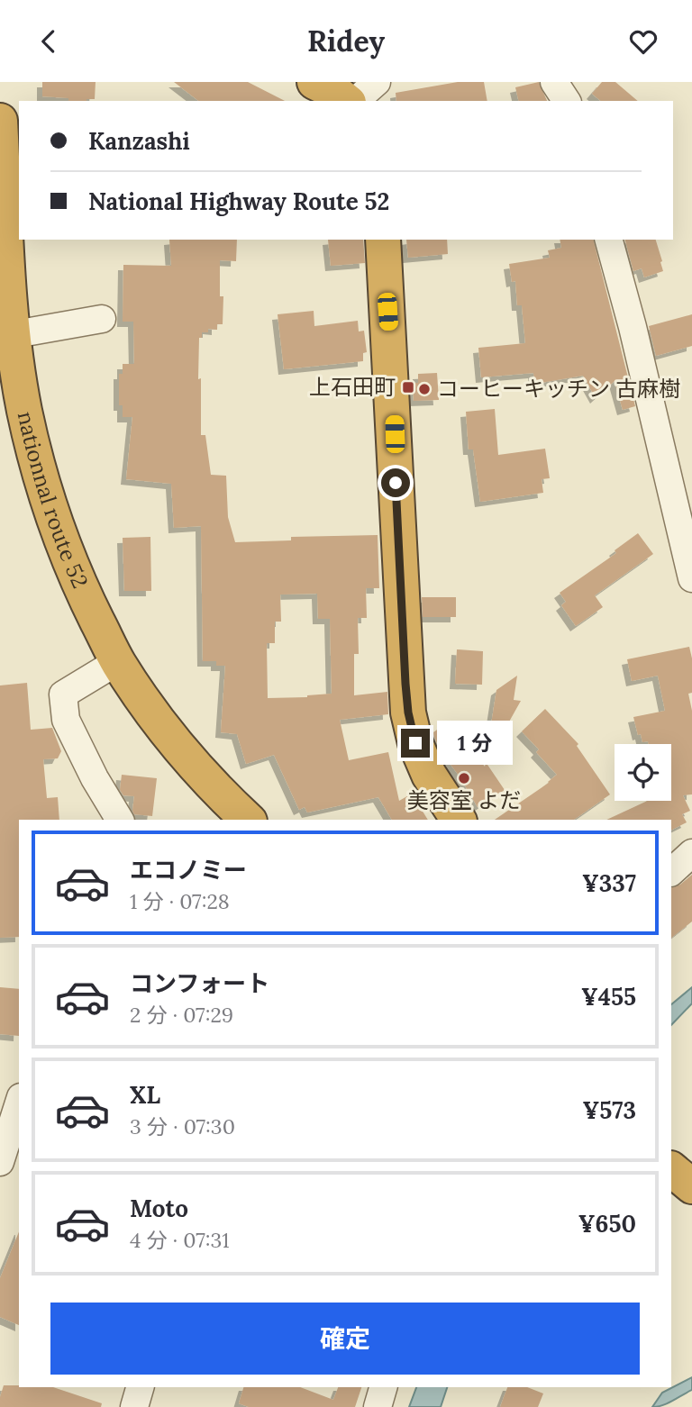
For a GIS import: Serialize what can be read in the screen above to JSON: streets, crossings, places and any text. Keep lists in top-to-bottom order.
{
  "streets": {
    "highway": ["nationnal route 52"]
  },
  "places": {
    "transit": ["上石田町"],
    "other": ["コーヒーキッチン 古麻樹", "美容室 よだ"]
  },
  "page": {
    "header": "Ridey",
    "banner": ["Kanzashi", "National Highway Route 52"],
    "bubble": "1 分",
    "list": [
      {
        "name": "エコノミー",
        "note": "1 分 · 07:28",
        "value": "¥337"
      },
      {
        "name": "コンフォート",
        "note": "2 分 · 07:29",
        "value": "¥455"
      },
      {
        "name": "XL",
        "note": "3 分 · 07:30",
        "value": "¥573"
      },
      {
        "name": "Moto",
        "note": "4 分 · 07:31",
        "value": "¥650"
      }
    ],
    "buttons": "確定"
  }
}
